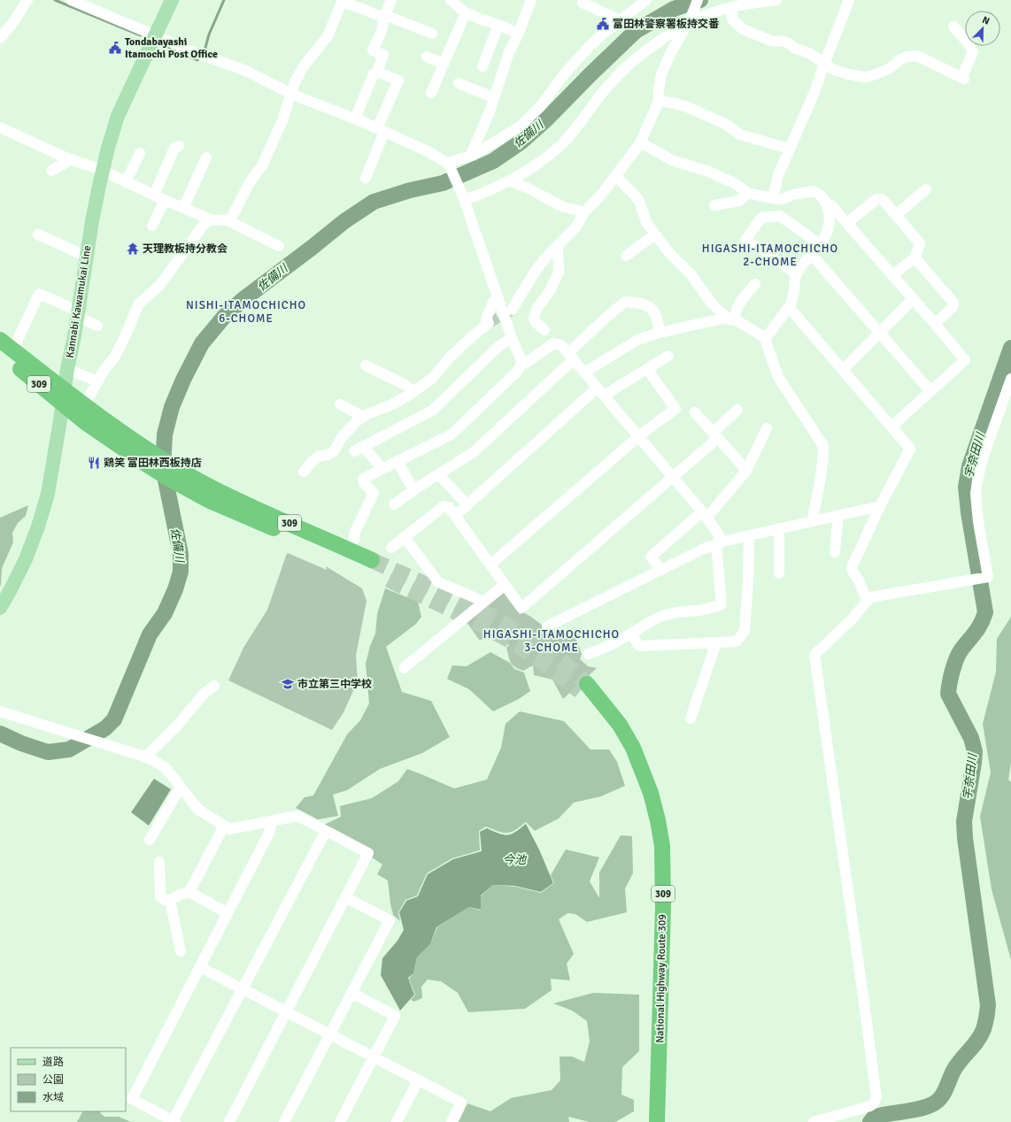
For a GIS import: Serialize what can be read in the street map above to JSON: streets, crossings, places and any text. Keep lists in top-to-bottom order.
{
  "streets": {
    "highway": ["309", "National Highway Route 309"],
    "main road": ["Kannabi Kawamukai Line"]
  },
  "crossings": [
    ["Kannabi Kawamukai Line", "309"]
  ],
  "districts": ["HIGASHI-ITAMOCHICHO 2-CHOME", "NISHI-ITAMOCHICHO 6-CHOME", "HIGASHI-ITAMOCHICHO 3-CHOME"],
  "water": ["佐備川", "宇奈田川", "今池"],
  "places": {
    "public building": ["富田林警察署板持交番", "Tondabayashi Itamochi Post Office"],
    "temple": ["天理教板持分教会"],
    "restaurant": ["鶏笑 富田林西板持店"],
    "school or university": ["市立第三中学校"]
  },
  "legend": ["道路", "公園", "水域"],
  "north": "top right"
}
